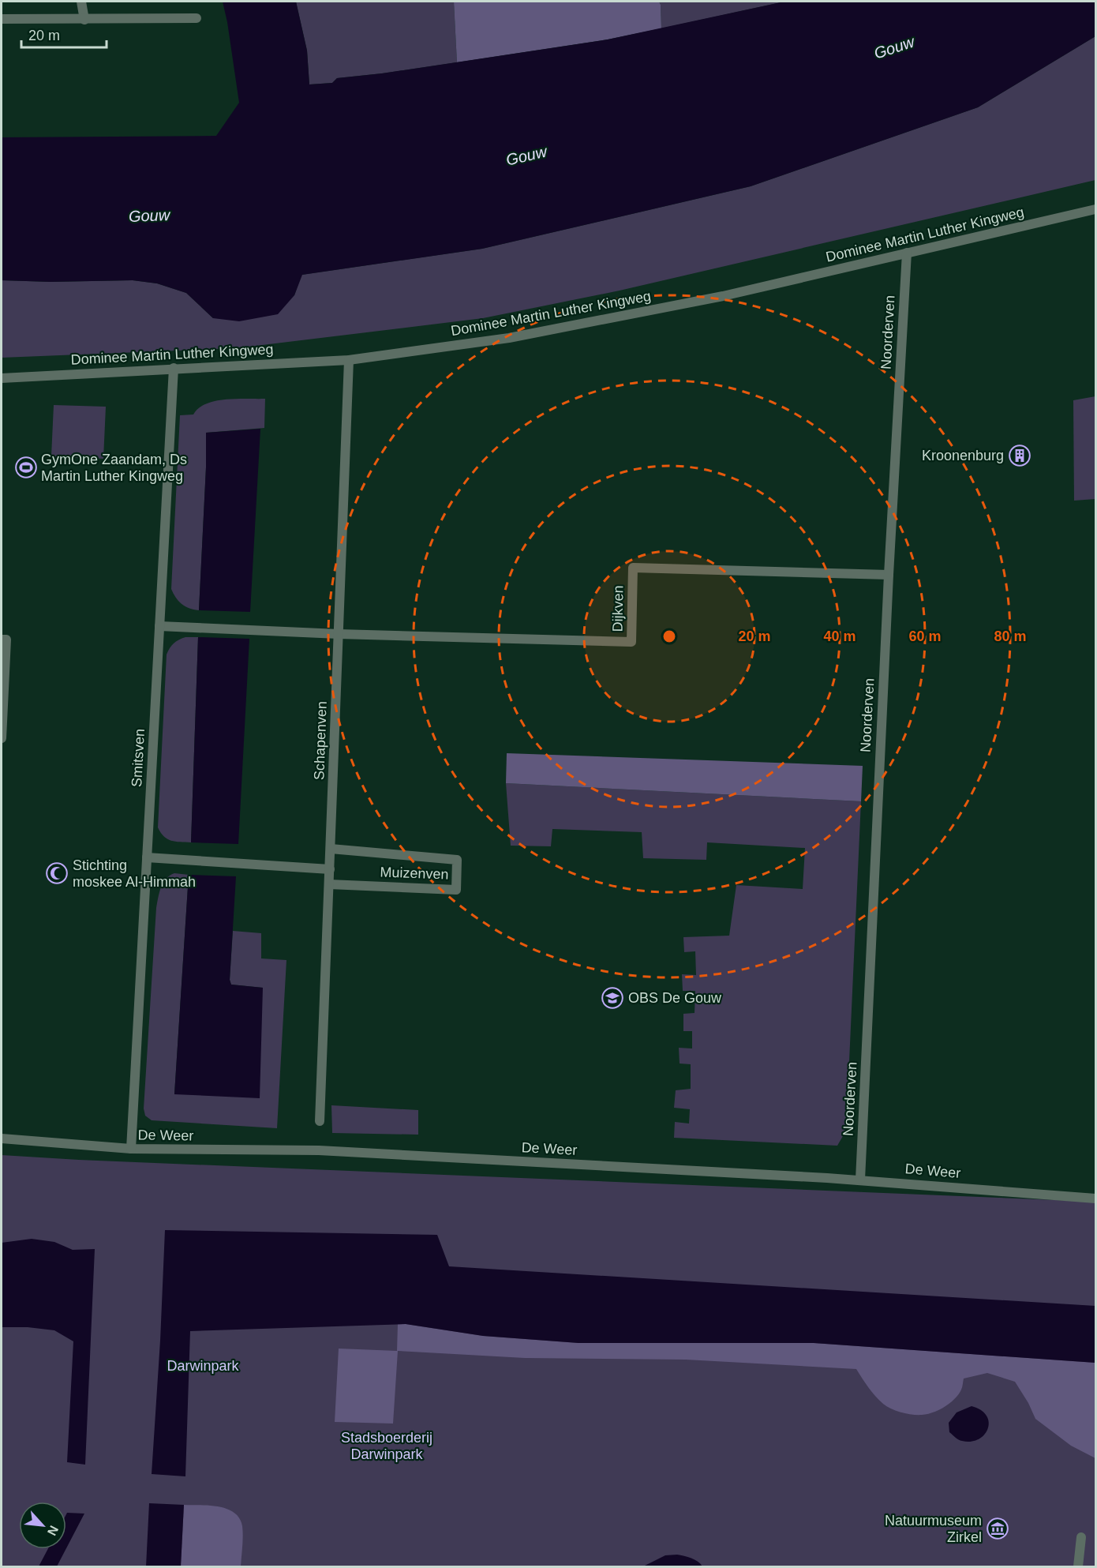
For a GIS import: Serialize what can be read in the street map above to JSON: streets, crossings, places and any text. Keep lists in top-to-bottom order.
{
  "streets": {
    "street": [
      "Dominee Martin Luther Kingweg",
      "Noorderven",
      "Dijkven",
      "Schapenven",
      "Smitsven",
      "Muizenven",
      "De Weer"
    ]
  },
  "crossings": [
    ["Dominee Martin Luther Kingweg", "Noorderven"],
    ["Dominee Martin Luther Kingweg", "Schapenven"],
    ["Dominee Martin Luther Kingweg", "Smitsven"],
    ["Noorderven", "Dijkven"],
    ["Noorderven", "De Weer"],
    ["Dijkven", "Schapenven"],
    ["Schapenven", "Muizenven"],
    ["Smitsven", "De Weer"]
  ],
  "water": ["Gouw"],
  "parks": ["Darwinpark", "Stadsboerderij Darwinpark"],
  "places": {
    "building": ["Kroonenburg"],
    "sports": ["GymOne Zaandam, Ds Martin Luther Kingweg"],
    "mosque": ["Stichting moskee Al-Himmah"],
    "school or university": ["OBS De Gouw"],
    "museum": ["Natuurmuseum Zirkel"]
  },
  "scale_bar": "20 m",
  "north": "bottom right",
  "rings": [
    "20 m",
    "40 m",
    "60 m",
    "80 m"
  ]
}
